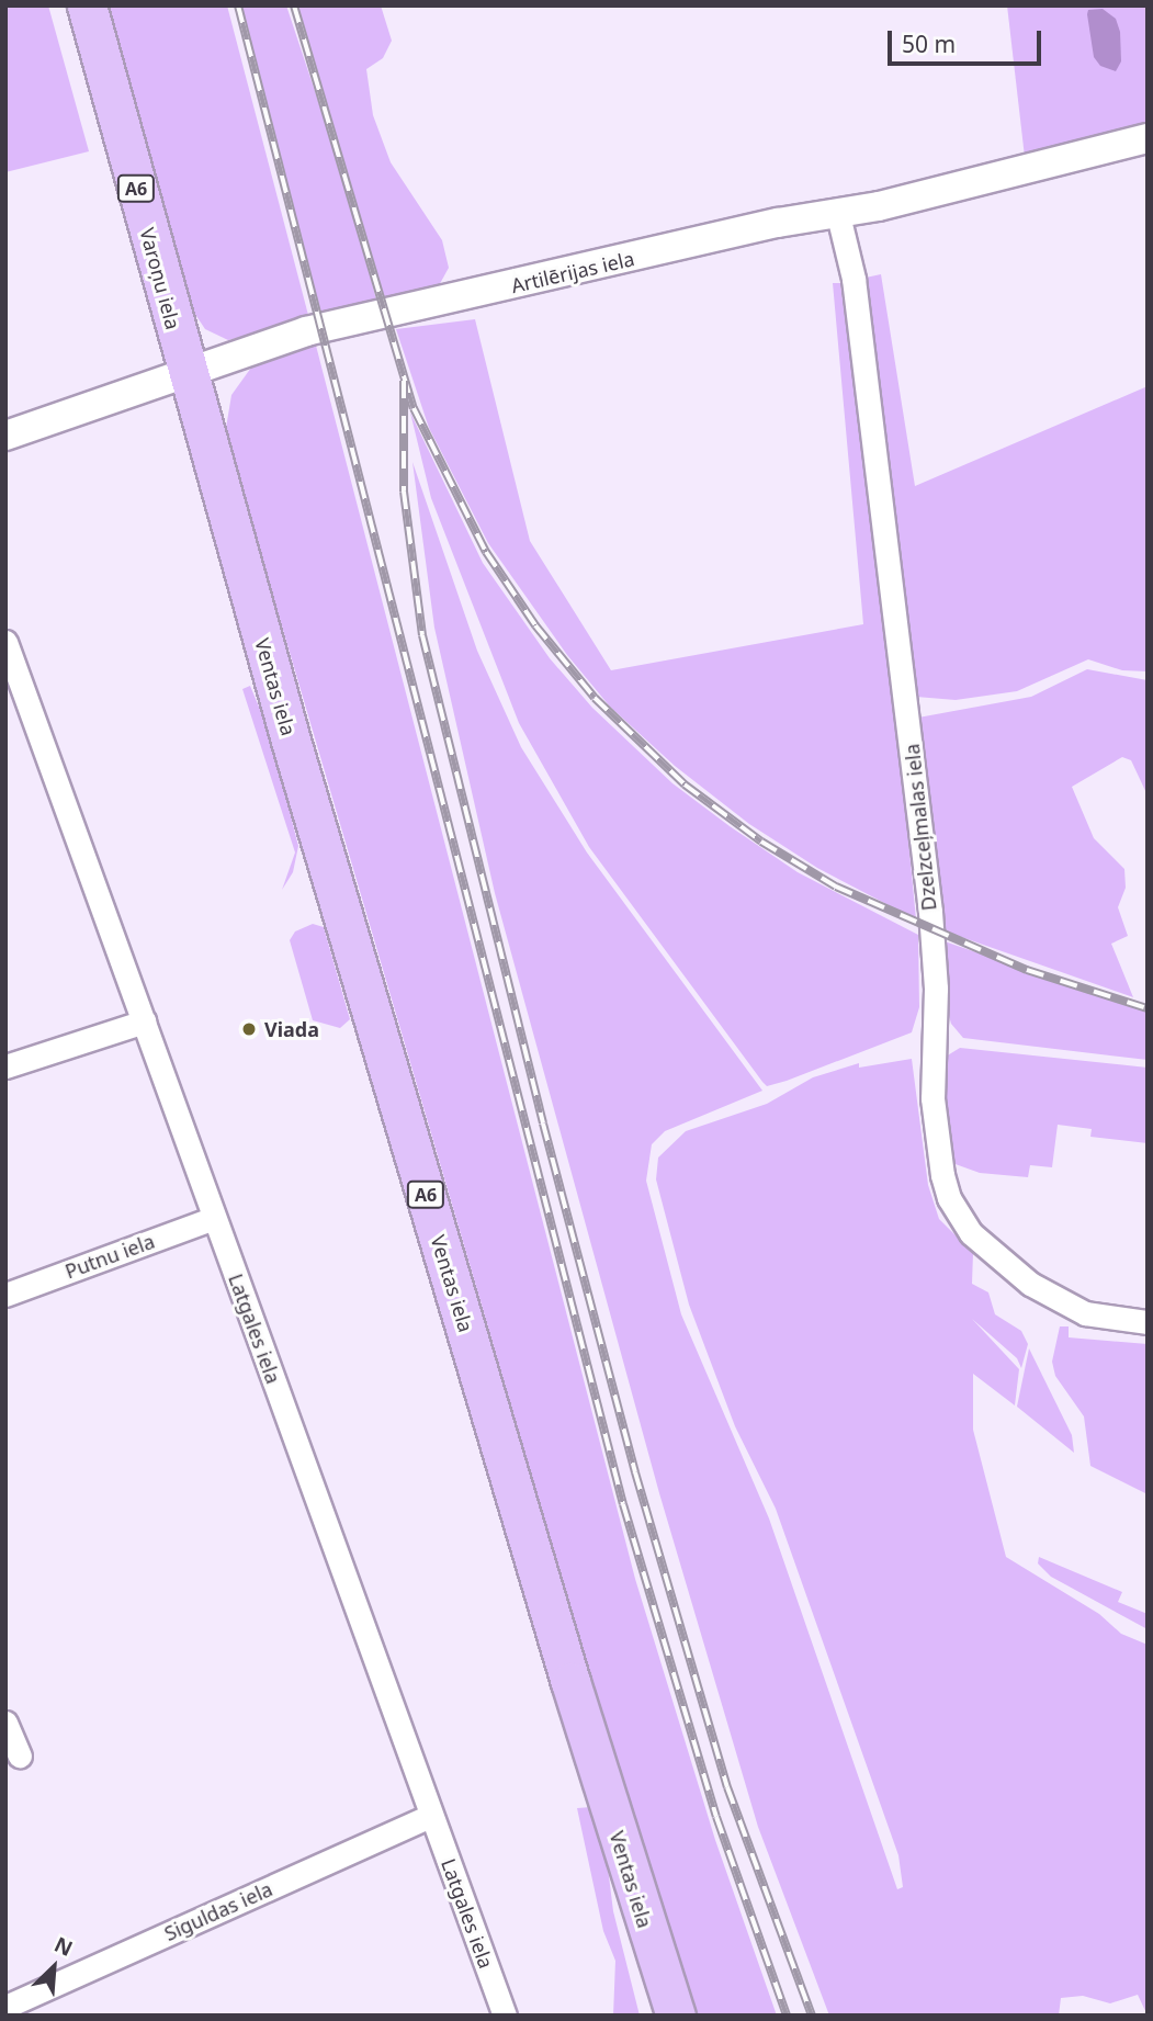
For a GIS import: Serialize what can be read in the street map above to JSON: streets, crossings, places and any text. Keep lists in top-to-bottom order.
{
  "streets": {
    "highway": ["A6", "Varoņu iela", "Ventas iela"],
    "street": [
      "Artilērijas iela",
      "Dzelzceļmalas iela",
      "Putnu iela",
      "Latgales iela",
      "Siguldas iela"
    ]
  },
  "crossings": [
    ["Artilērijas iela", "Varoņu iela"],
    ["Artilērijas iela", "Ventas iela"],
    ["Artilērijas iela", "Dzelzceļmalas iela"],
    ["Varoņu iela", "Ventas iela"],
    ["Putnu iela", "Latgales iela"],
    ["Latgales iela", "Siguldas iela"]
  ],
  "places": ["Viada"],
  "scale_bar": "50 m",
  "north": "top right"
}
